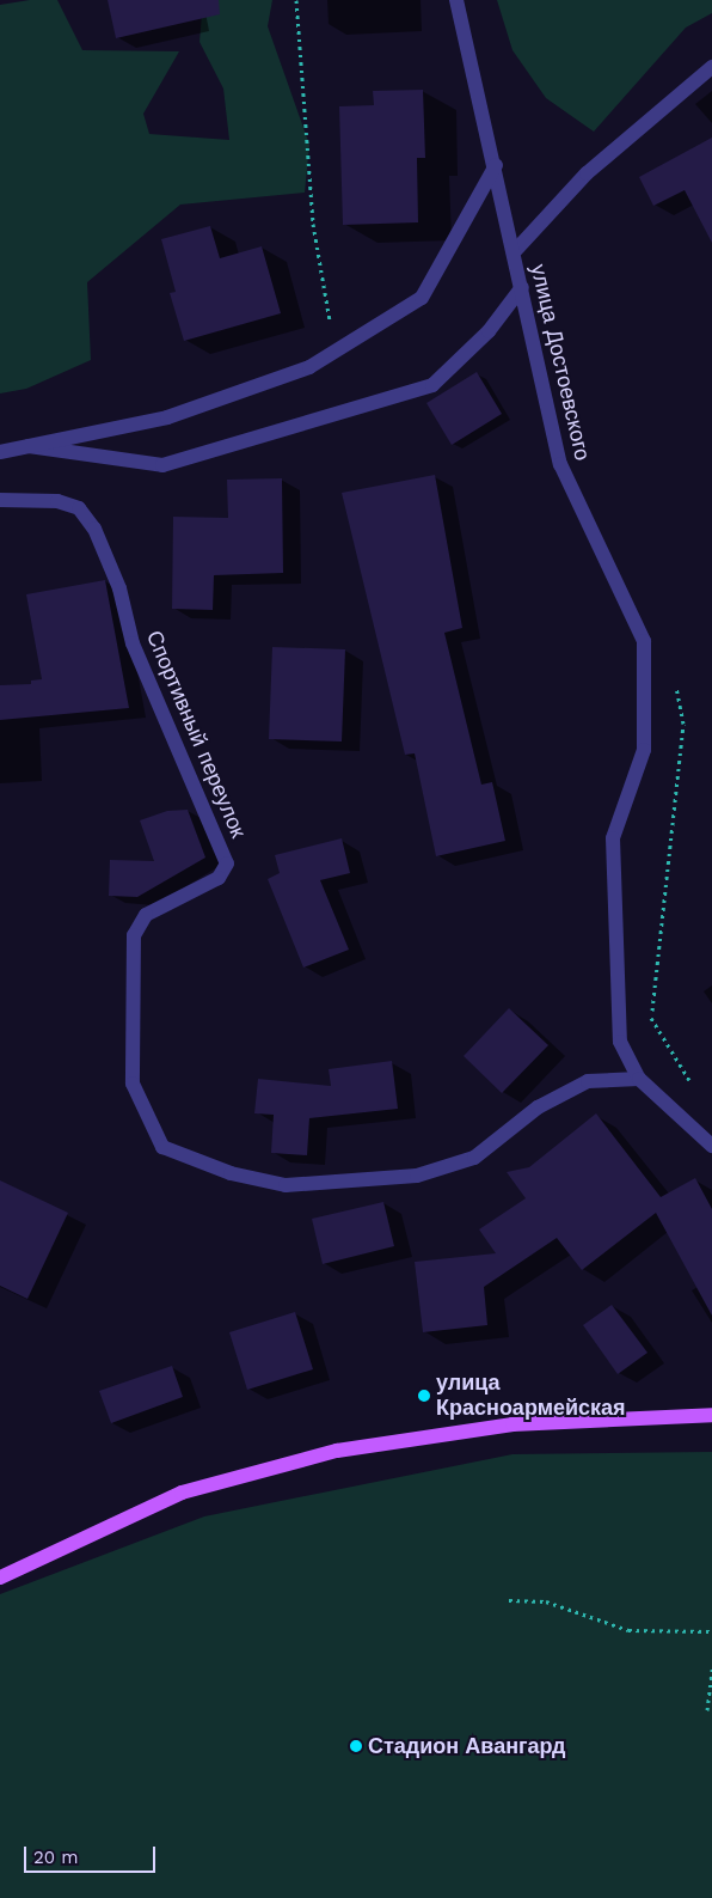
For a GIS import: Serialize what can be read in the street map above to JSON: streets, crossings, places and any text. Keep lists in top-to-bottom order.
{
  "streets": {
    "street": ["улица Достоевского", "Спортивный переулок"]
  },
  "crossings": [
    ["улица Достоевского", "Спортивный переулок"]
  ],
  "places": ["улица Красноармейская", "Стадион Авангард"],
  "scale_bar": "20 m"
}
